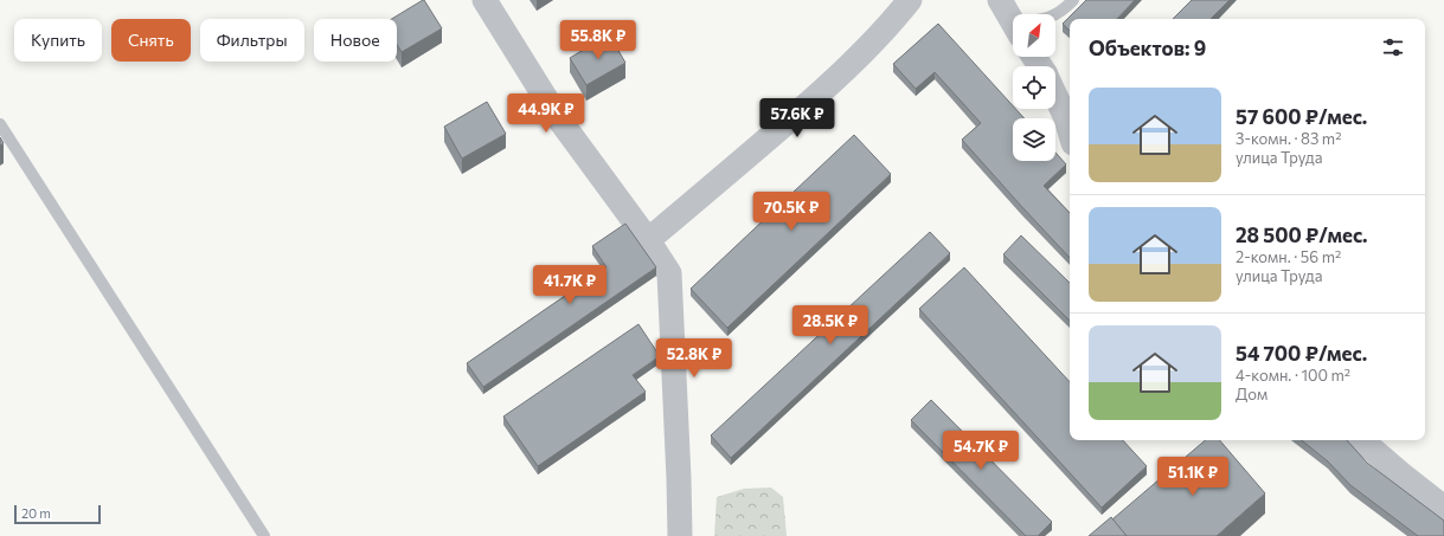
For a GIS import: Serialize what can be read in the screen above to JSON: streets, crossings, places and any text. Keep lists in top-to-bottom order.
{
  "scale_bar": "20 m",
  "north": "top right",
  "page": {
    "chip": [
      "Купить",
      "Снять",
      "Фильтры",
      "Новое"
    ],
    "heading": "Объектов: 9",
    "price": [
      "55.8K ₽",
      "44.9K ₽",
      "57.6K ₽",
      "70.5K ₽",
      "41.7K ₽",
      "28.5K ₽",
      "52.8K ₽",
      "54.7K ₽",
      "51.1K ₽"
    ],
    "list": [
      {
        "name": "57 600 ₽/мес.",
        "note": "3-комн. · 83 m² · улица Труда"
      },
      {
        "name": "28 500 ₽/мес.",
        "note": "2-комн. · 56 m² · улица Труда"
      },
      {
        "name": "54 700 ₽/мес.",
        "note": "4-комн. · 100 m² · Дом"
      }
    ],
    "scale": "20 m"
  }
}
